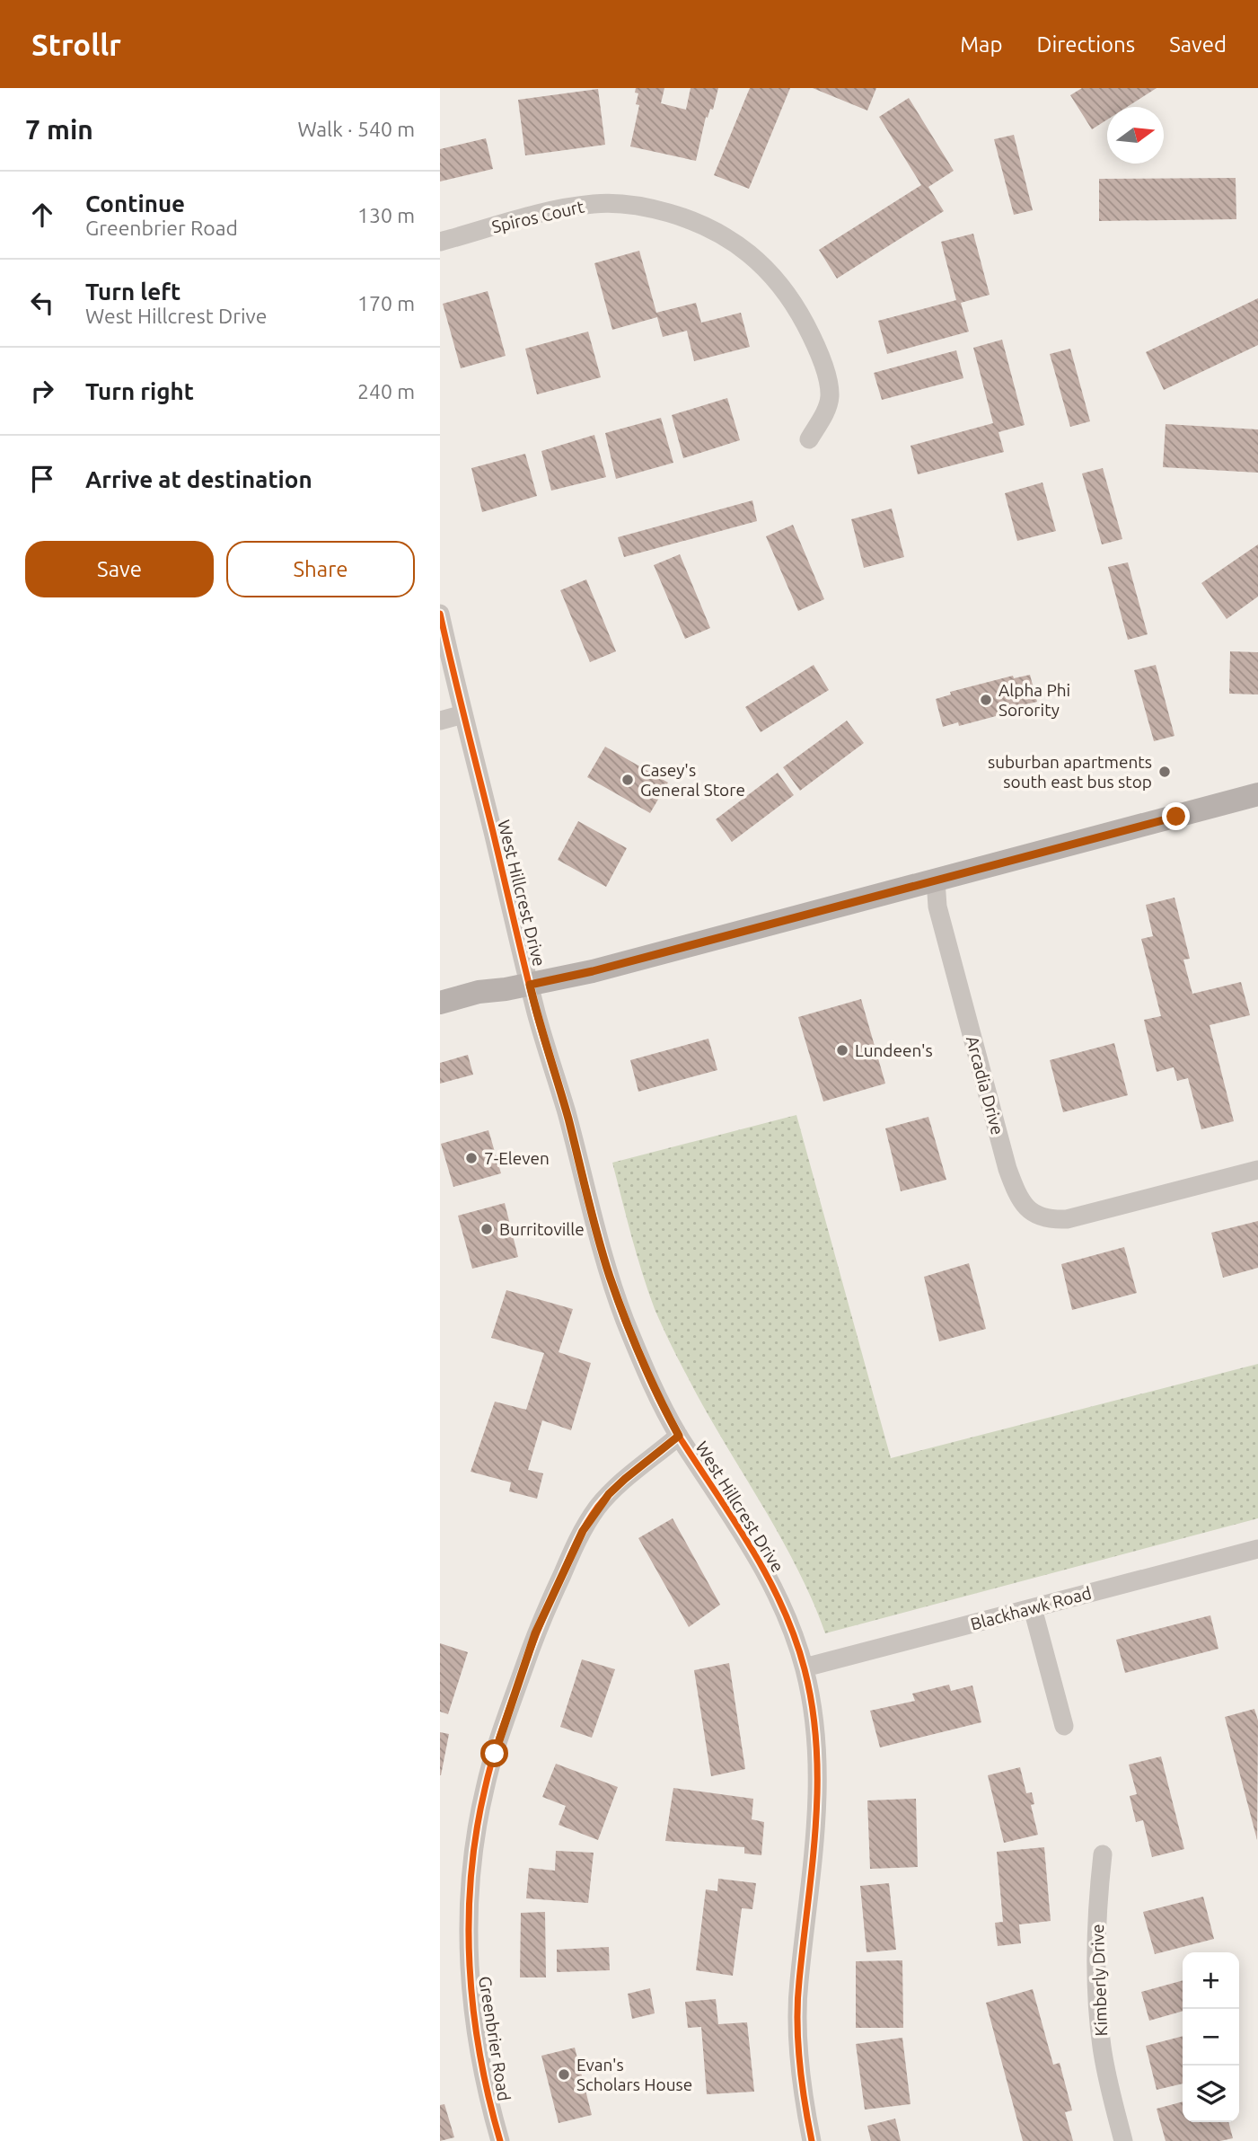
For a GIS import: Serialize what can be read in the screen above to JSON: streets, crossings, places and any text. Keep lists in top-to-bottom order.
{
  "streets": {
    "street": [
      "Spiros Court",
      "West Hillcrest Drive",
      "Arcadia Drive",
      "Blackhawk Road",
      "Kimberly Drive",
      "Greenbrier Road"
    ]
  },
  "crossings": [
    ["West Hillcrest Drive", "Blackhawk Road"],
    ["West Hillcrest Drive", "Greenbrier Road"]
  ],
  "places": [
    "Alpha Phi Sorority",
    "suburban apartments south east bus stop",
    "Casey's General Store",
    "Lundeen's",
    "7-Eleven",
    "Burritoville",
    "Evan's Scholars House"
  ],
  "north": "right",
  "page": {
    "header": "Strollr",
    "nav": ["Map", "Directions", "Saved"],
    "heading": ["7 min", "Walk · 540 m"],
    "list": [
      ["Continue", "Greenbrier Road", "130 m"],
      ["Turn left", "West Hillcrest Drive", "170 m"],
      ["Turn right", "240 m"],
      "Arrive at destination"
    ],
    "buttons": ["Save", "Share"],
    "map_buttons": ["+", "−"]
  }
}
